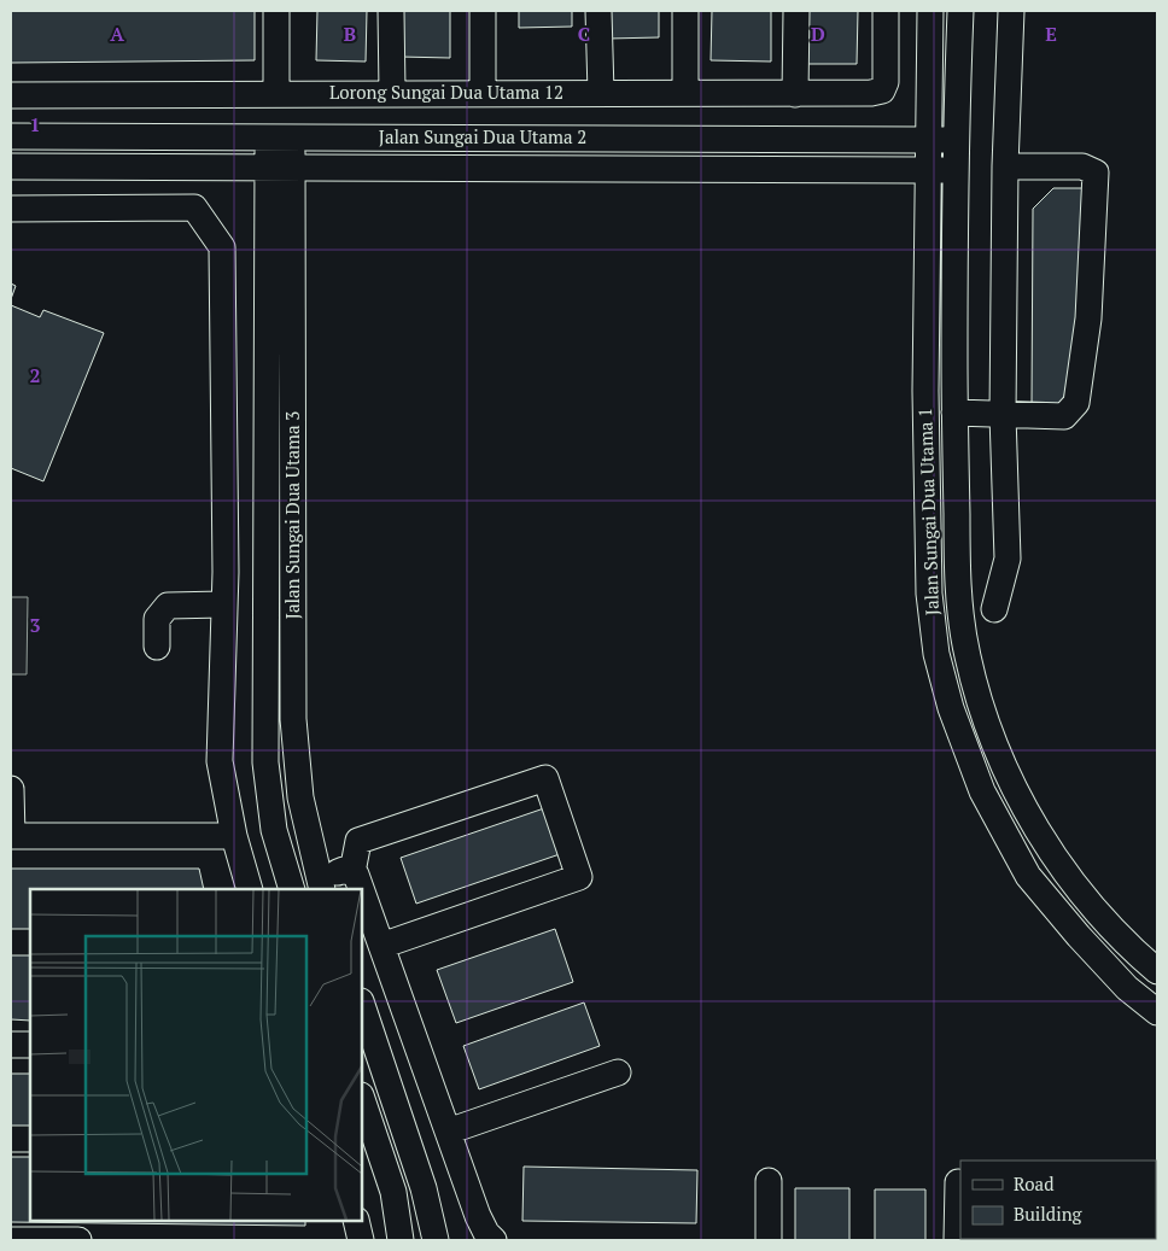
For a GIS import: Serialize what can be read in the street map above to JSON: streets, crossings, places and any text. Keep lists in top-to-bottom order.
{
  "streets": {
    "street": [
      "Lorong Sungai Dua Utama 12",
      "Jalan Sungai Dua Utama 2",
      "Jalan Sungai Dua Utama 1",
      "Jalan Sungai Dua Utama 3"
    ]
  },
  "crossings": [
    ["Jalan Sungai Dua Utama 2", "Jalan Sungai Dua Utama 1"],
    ["Jalan Sungai Dua Utama 2", "Jalan Sungai Dua Utama 3"]
  ],
  "legend": ["Road", "Building"],
  "grid": {
    "columns": [
      "A",
      "B",
      "C",
      "D",
      "E"
    ],
    "rows": ["1", "2", "3"]
  }
}
